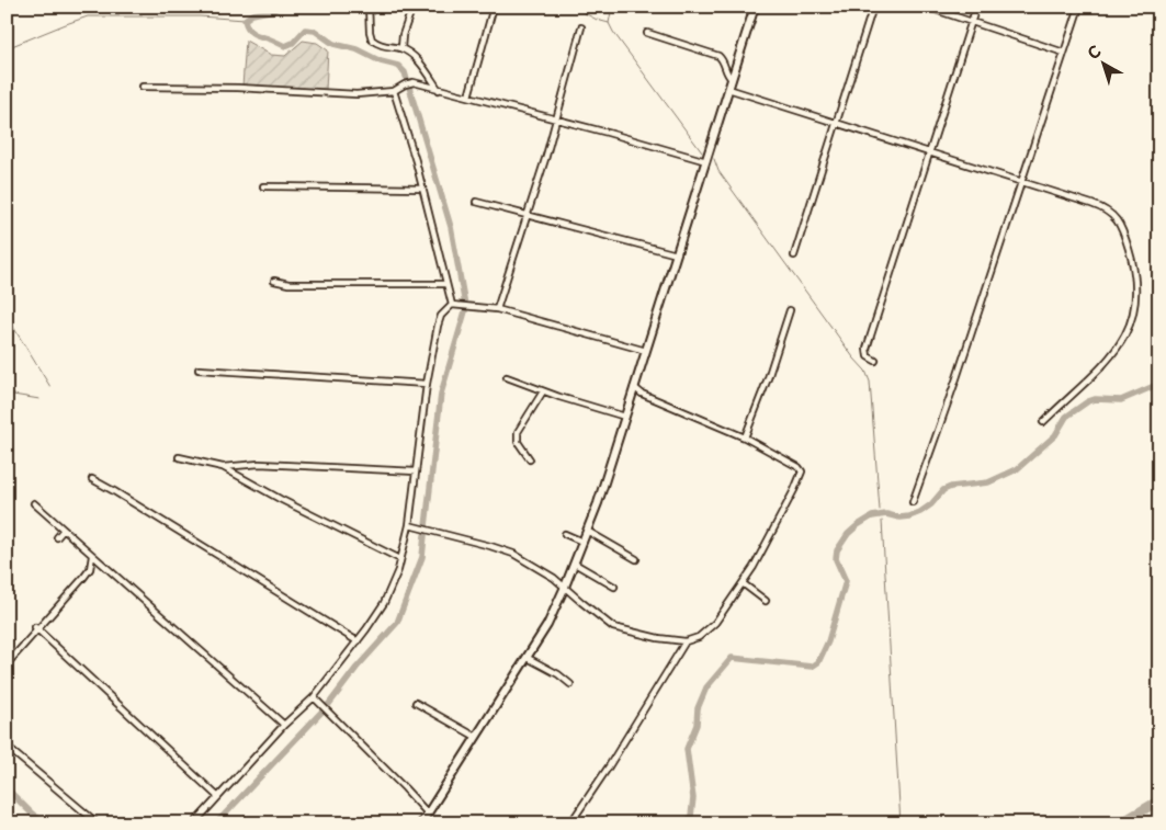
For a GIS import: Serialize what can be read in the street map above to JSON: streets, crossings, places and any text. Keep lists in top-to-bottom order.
{
  "north": "top left"
}
